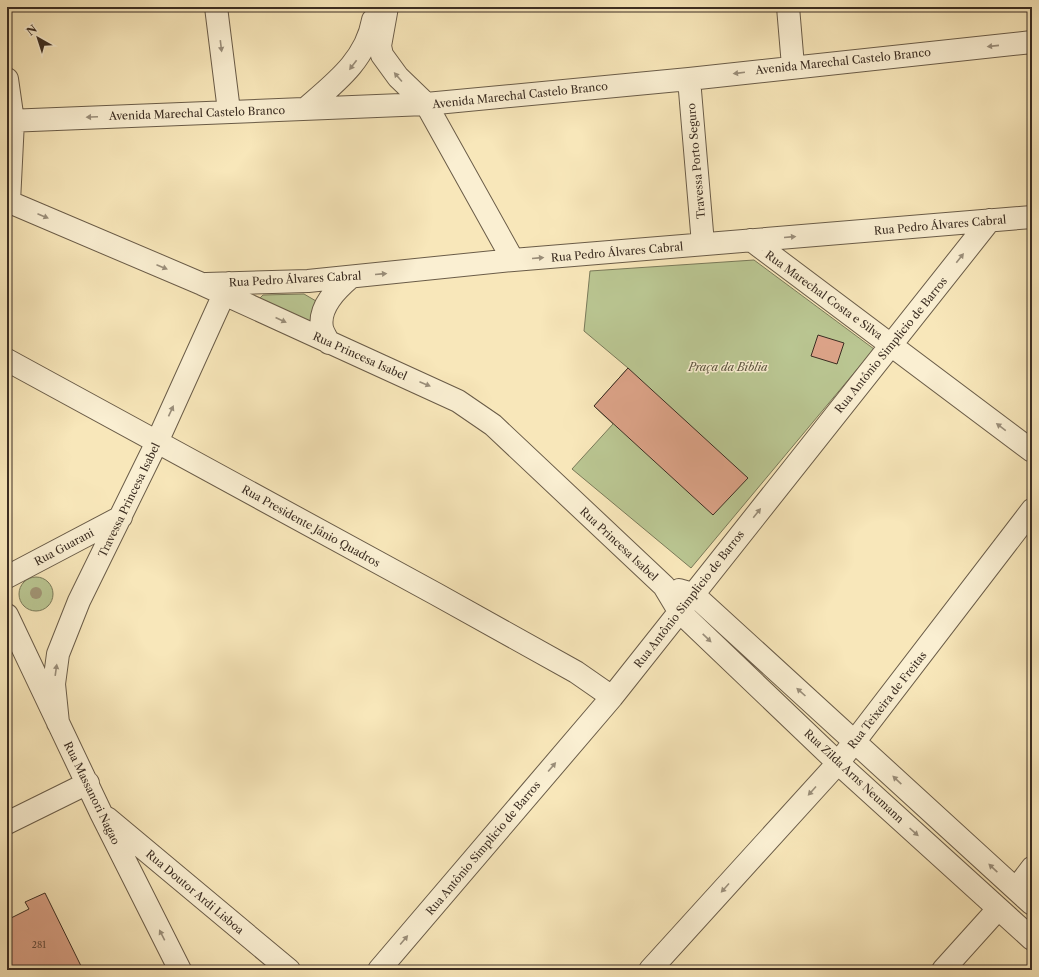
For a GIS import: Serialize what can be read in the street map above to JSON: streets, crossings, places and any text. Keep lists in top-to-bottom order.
{
  "streets": {
    "street": [
      "Avenida Marechal Castelo Branco",
      "Travessa Porto Seguro",
      "Rua Pedro Álvares Cabral",
      "Rua Marechal Costa e Silva",
      "Rua Antônio Simplicio de Barros",
      "Rua Princesa Isabel",
      "Travessa Princesa Isabel",
      "Rua Presidente Jânio Quadros",
      "Rua Guarani",
      "Rua Teixeira de Freitas",
      "Rua Zilda Arns Neumann",
      "Rua Massanori Nagao",
      "Rua Doutor Ardi Lisboa"
    ]
  },
  "crossings": [
    ["Avenida Marechal Castelo Branco", "Travessa Porto Seguro"],
    ["Travessa Porto Seguro", "Rua Pedro Álvares Cabral"],
    ["Rua Pedro Álvares Cabral", "Rua Marechal Costa e Silva"],
    ["Rua Pedro Álvares Cabral", "Rua Antônio Simplicio de Barros"],
    ["Rua Pedro Álvares Cabral", "Rua Princesa Isabel"],
    ["Rua Pedro Álvares Cabral", "Travessa Princesa Isabel"],
    ["Rua Marechal Costa e Silva", "Rua Antônio Simplicio de Barros"],
    ["Rua Antônio Simplicio de Barros", "Rua Princesa Isabel"],
    ["Rua Antônio Simplicio de Barros", "Rua Presidente Jânio Quadros"],
    ["Rua Antônio Simplicio de Barros", "Rua Zilda Arns Neumann"],
    ["Rua Princesa Isabel", "Travessa Princesa Isabel"],
    ["Rua Princesa Isabel", "Rua Zilda Arns Neumann"],
    ["Travessa Princesa Isabel", "Rua Presidente Jânio Quadros"],
    ["Travessa Princesa Isabel", "Rua Guarani"],
    ["Travessa Princesa Isabel", "Rua Massanori Nagao"],
    ["Rua Teixeira de Freitas", "Rua Zilda Arns Neumann"],
    ["Rua Massanori Nagao", "Rua Doutor Ardi Lisboa"]
  ],
  "one_way": [
    "Avenida Marechal Castelo Branco",
    "Rua Pedro Álvares Cabral",
    "Rua Marechal Costa e Silva",
    "Rua Antônio Simplicio de Barros",
    "Rua Princesa Isabel",
    "Travessa Princesa Isabel",
    "Rua Teixeira de Freitas",
    "Rua Massanori Nagao"
  ],
  "parks": ["Praça da Bíblia"],
  "house_numbers": ["281"],
  "north": "top left"
}
